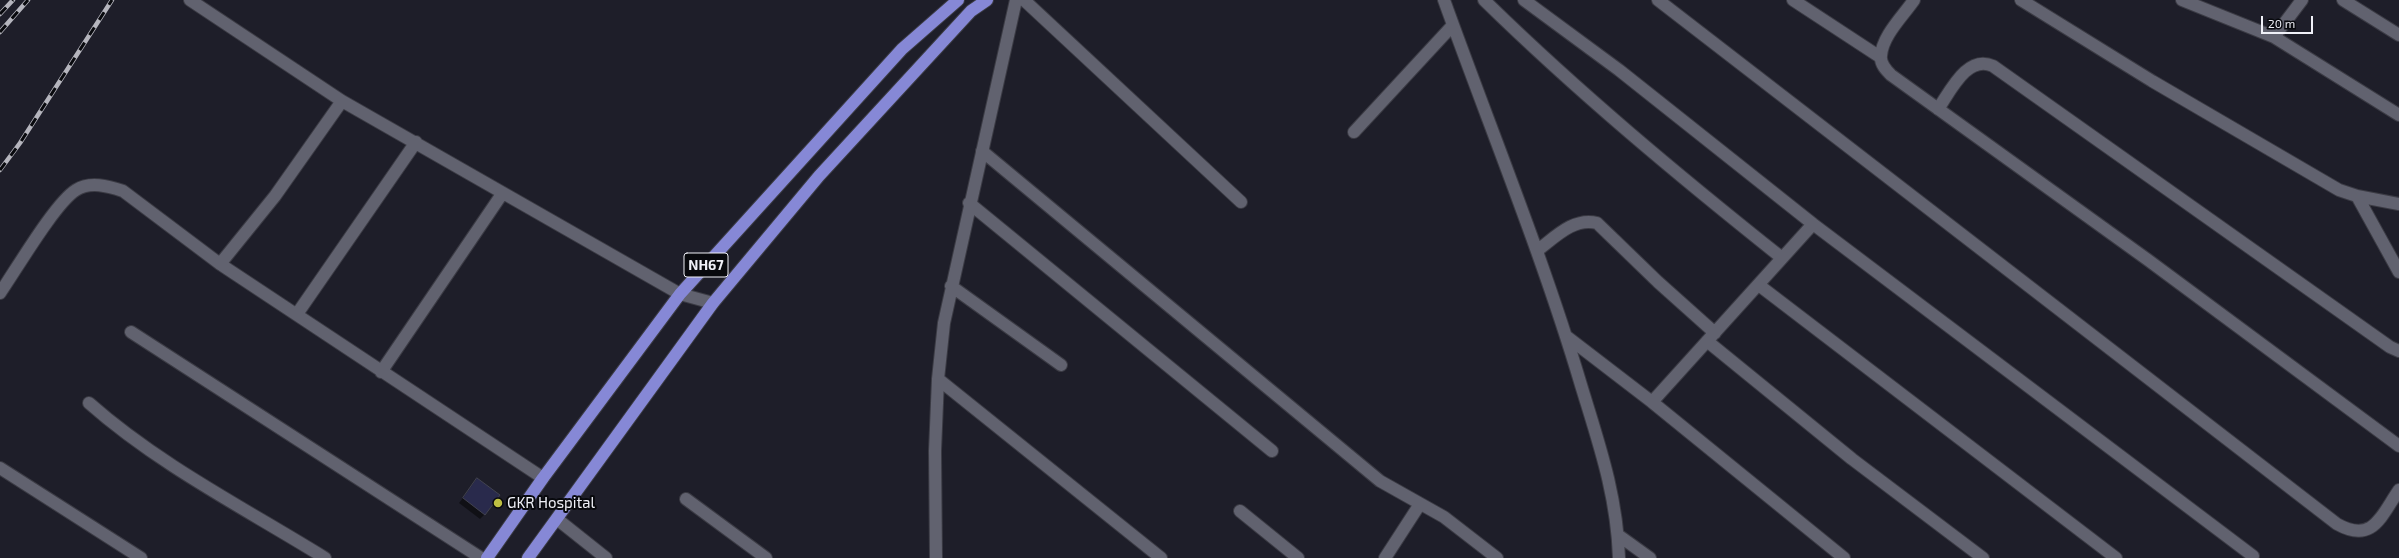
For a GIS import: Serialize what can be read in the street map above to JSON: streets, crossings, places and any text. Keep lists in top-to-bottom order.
{
  "streets": {
    "highway": ["NH67"]
  },
  "places": ["GKR Hospital"],
  "scale_bar": "20 m"
}
